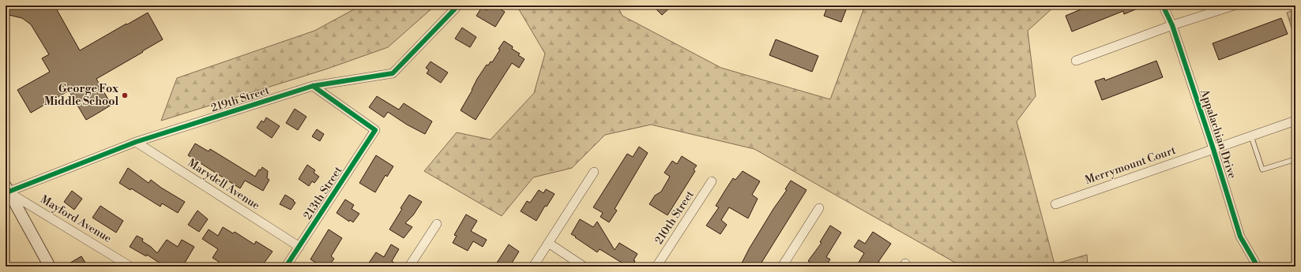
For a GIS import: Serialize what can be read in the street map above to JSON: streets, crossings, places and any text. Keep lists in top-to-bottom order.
{
  "streets": {
    "street": [
      "219th Street",
      "Appalachian Drive",
      "Merrymount Court",
      "Marydell Avenue",
      "213th Street",
      "210th Street",
      "Mayford Avenue"
    ]
  },
  "crossings": [
    ["219th Street", "Marydell Avenue"],
    ["219th Street", "213th Street"],
    ["219th Street", "Mayford Avenue"],
    ["Appalachian Drive", "Merrymount Court"],
    ["Marydell Avenue", "213th Street"]
  ],
  "places": ["George Fox Middle School"]
}
